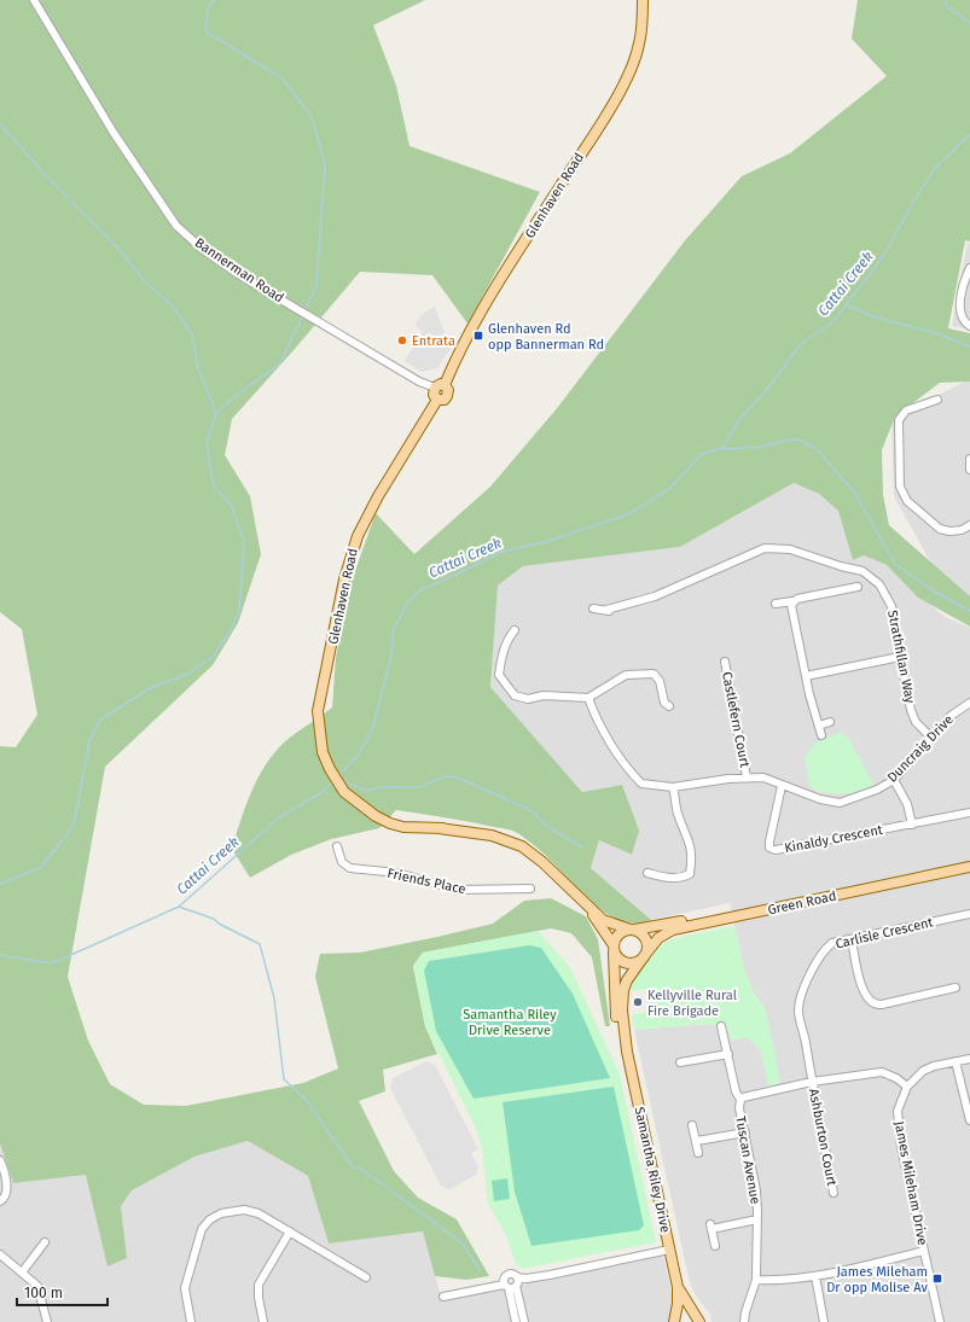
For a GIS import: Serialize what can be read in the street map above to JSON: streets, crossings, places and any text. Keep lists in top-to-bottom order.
{
  "streets": {
    "main road": ["Glenhaven Road", "Green Road", "Samantha Riley Drive"],
    "street": [
      "Bannerman Road",
      "Strathfillan Way",
      "Castlefern Court",
      "Duncraig Drive",
      "Kinaldy Crescent",
      "Friends Place",
      "Carlisle Crescent",
      "Ashburton Court",
      "Tuscan Avenue",
      "James Mileham Drive"
    ]
  },
  "crossings": [
    ["Glenhaven Road", "Bannerman Road"],
    ["Glenhaven Road", "Green Road"],
    ["Glenhaven Road", "Samantha Riley Drive"],
    ["Strathfillan Way", "Duncraig Drive"],
    ["Castlefern Court", "Duncraig Drive"],
    ["Duncraig Drive", "Kinaldy Crescent"],
    ["Green Road", "Samantha Riley Drive"],
    ["Carlisle Crescent", "Ashburton Court"],
    ["Carlisle Crescent", "Tuscan Avenue"],
    ["Ashburton Court", "Tuscan Avenue"],
    ["Tuscan Avenue", "James Mileham Drive"]
  ],
  "water": ["Cattai Creek"],
  "parks": ["Samantha Riley Drive Reserve"],
  "places": {
    "transit": ["Glenhaven Rd opp Bannerman Rd", "James Mileham Dr opp Molise Av"],
    "other": ["Entrata", "Kellyville Rural Fire Brigade"]
  },
  "scale_bar": "100 m"
}
